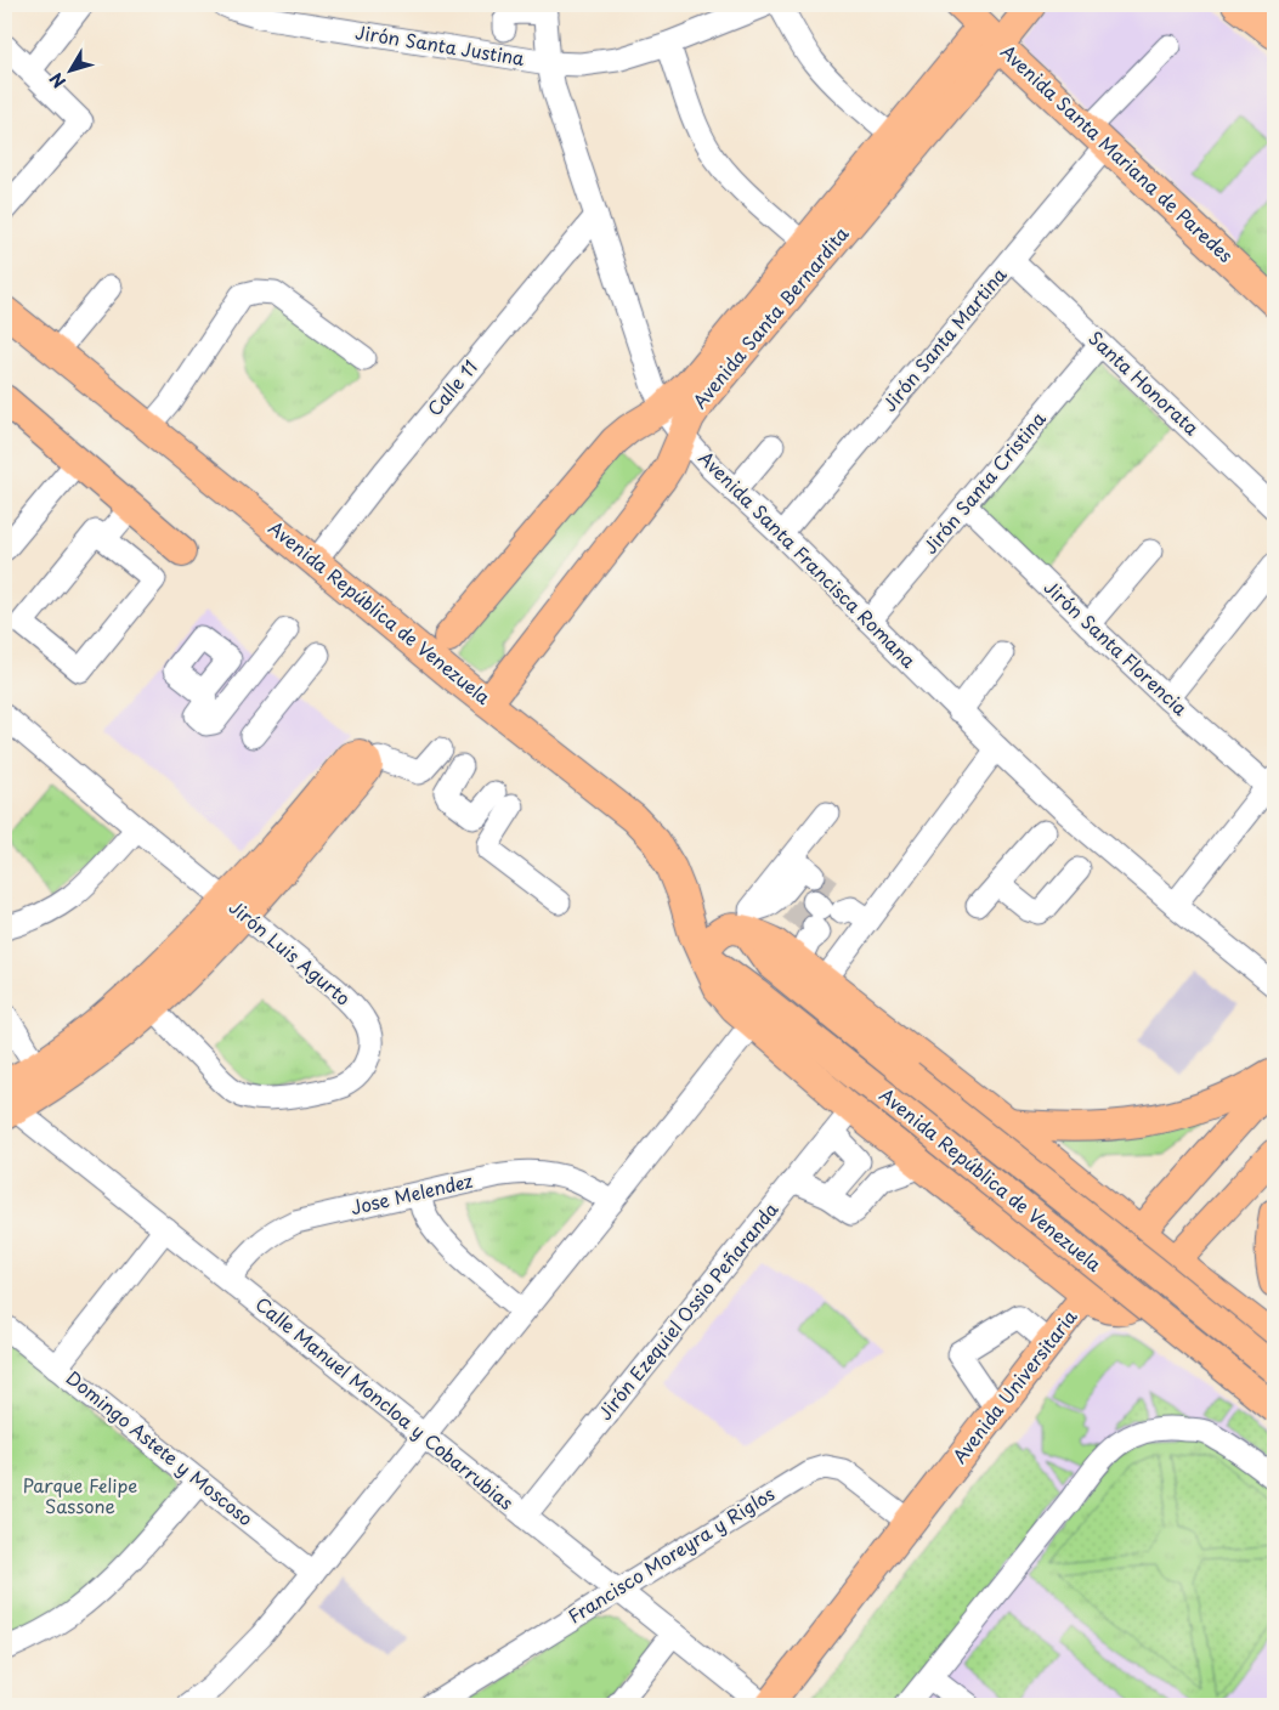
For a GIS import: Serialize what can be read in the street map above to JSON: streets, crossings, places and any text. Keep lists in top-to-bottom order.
{
  "streets": {
    "main road": [
      "Avenida Santa Mariana de Paredes",
      "Avenida Santa Bernardita",
      "Avenida República de Venezuela",
      "Avenida Universitaria"
    ],
    "street": [
      "Jirón Santa Justina",
      "Jirón Santa Martina",
      "Santa Honorata",
      "Calle 11",
      "Jirón Santa Cristina",
      "Avenida Santa Francisca Romana",
      "Jirón Santa Florencia",
      "Jirón Luis Agurto",
      "Jose Melendez",
      "Jirón Ezequiel Ossio Peñaranda",
      "Calle Manuel Moncloa y Cobarrubias",
      "Domingo Astete y Moscoso",
      "Francisco Moreyra y Riglos"
    ]
  },
  "crossings": [
    ["Jirón Santa Justina", "Avenida Santa Francisca Romana"],
    ["Avenida Santa Mariana de Paredes", "Avenida Santa Bernardita"],
    ["Avenida Santa Mariana de Paredes", "Jirón Santa Martina"],
    ["Avenida Santa Bernardita", "Avenida Santa Francisca Romana"],
    ["Avenida Santa Bernardita", "Avenida República de Venezuela"],
    ["Jirón Santa Martina", "Santa Honorata"],
    ["Jirón Santa Martina", "Avenida Santa Francisca Romana"],
    ["Santa Honorata", "Jirón Santa Cristina"],
    ["Calle 11", "Avenida Santa Francisca Romana"],
    ["Calle 11", "Avenida República de Venezuela"],
    ["Jirón Santa Cristina", "Avenida Santa Francisca Romana"],
    ["Jirón Santa Cristina", "Jirón Santa Florencia"],
    ["Avenida República de Venezuela", "Jirón Ezequiel Ossio Peñaranda"],
    ["Avenida República de Venezuela", "Avenida Universitaria"],
    ["Jose Melendez", "Calle Manuel Moncloa y Cobarrubias"],
    ["Jirón Ezequiel Ossio Peñaranda", "Calle Manuel Moncloa y Cobarrubias"],
    ["Avenida Universitaria", "Francisco Moreyra y Riglos"],
    ["Calle Manuel Moncloa y Cobarrubias", "Francisco Moreyra y Riglos"]
  ],
  "parks": ["Parque Felipe Sassone"],
  "north": "bottom left"
}
